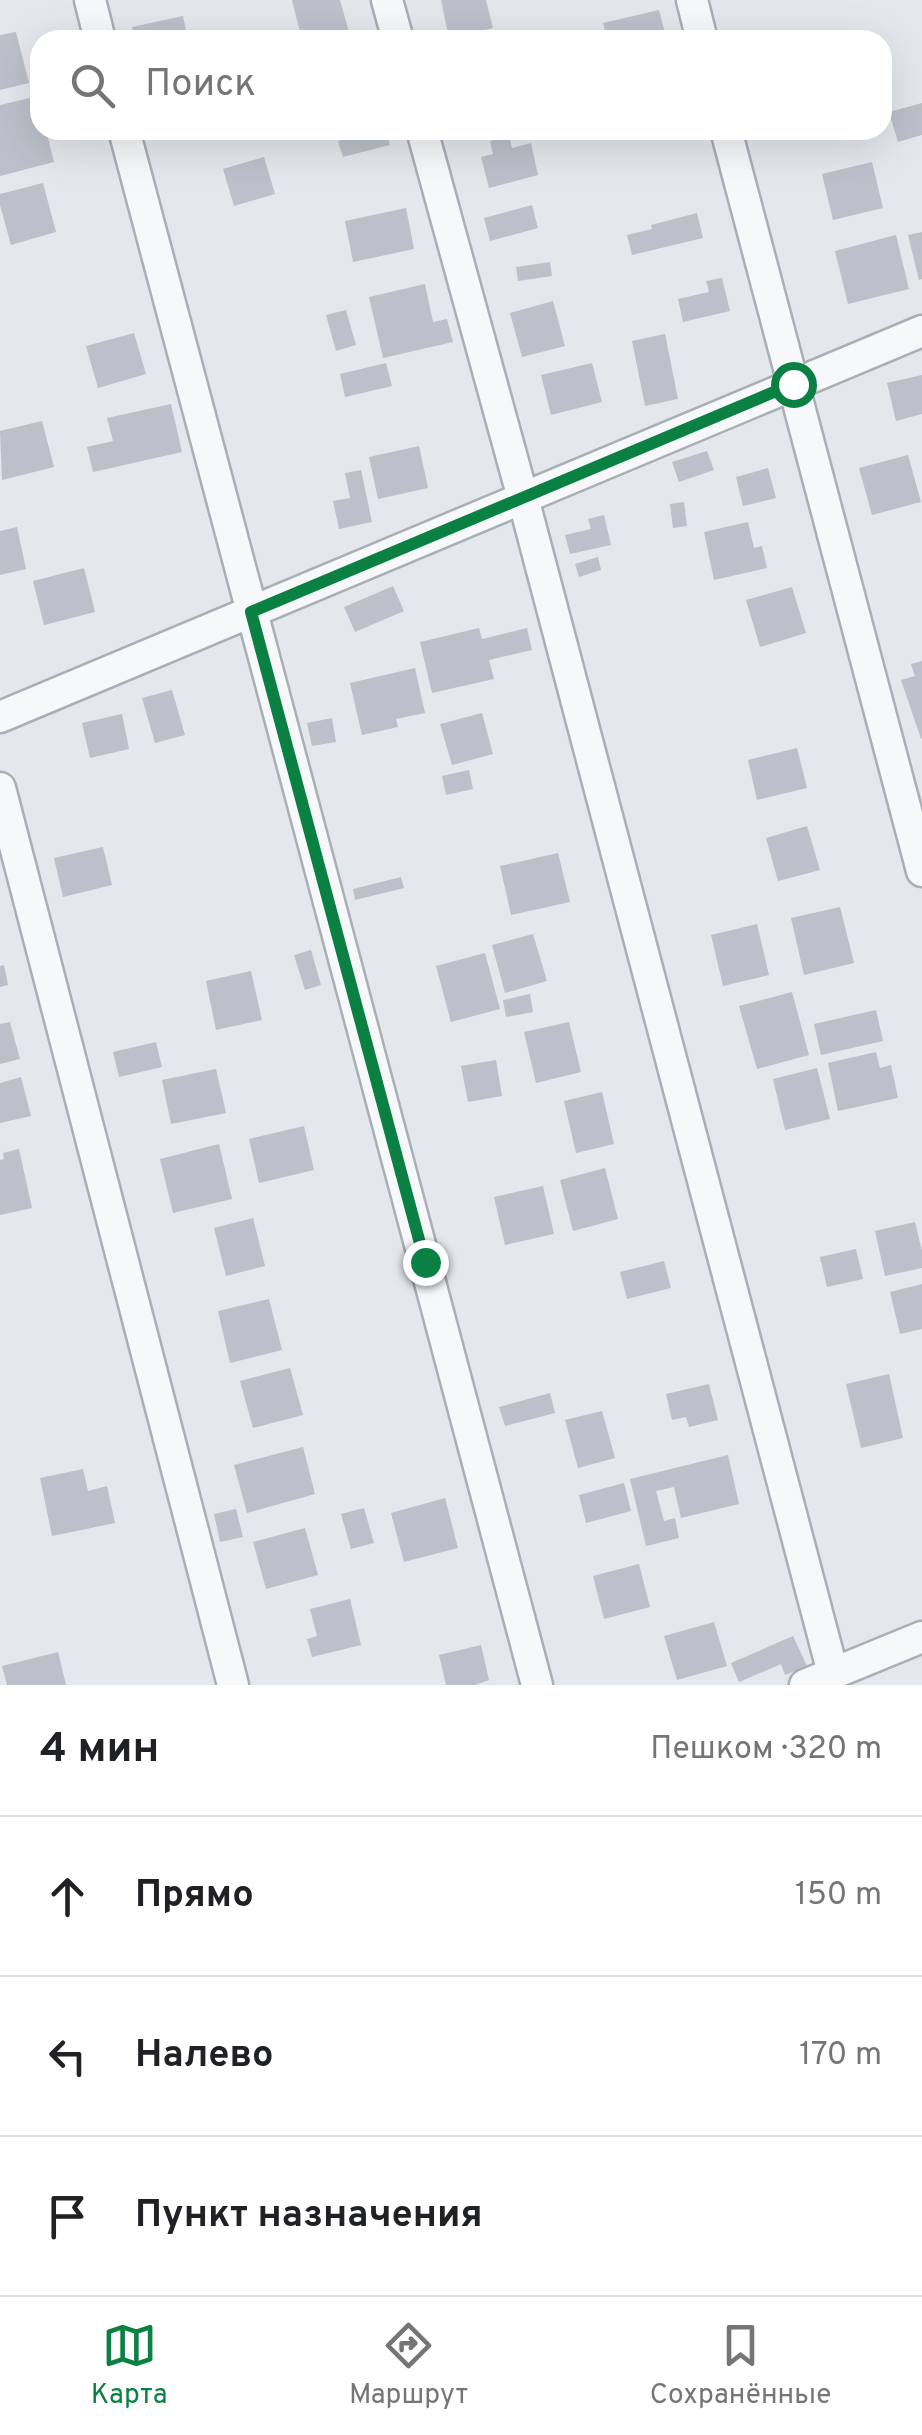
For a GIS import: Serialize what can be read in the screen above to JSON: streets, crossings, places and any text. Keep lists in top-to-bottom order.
{
  "page": {
    "search": "Поиск",
    "heading": ["4 мин", "Пешком · 320 m"],
    "list": [
      ["Прямо", "150 m"],
      ["Налево", "170 m"],
      "Пункт назначения"
    ],
    "nav": ["Карта", "Маршрут", "Сохранённые"]
  }
}
